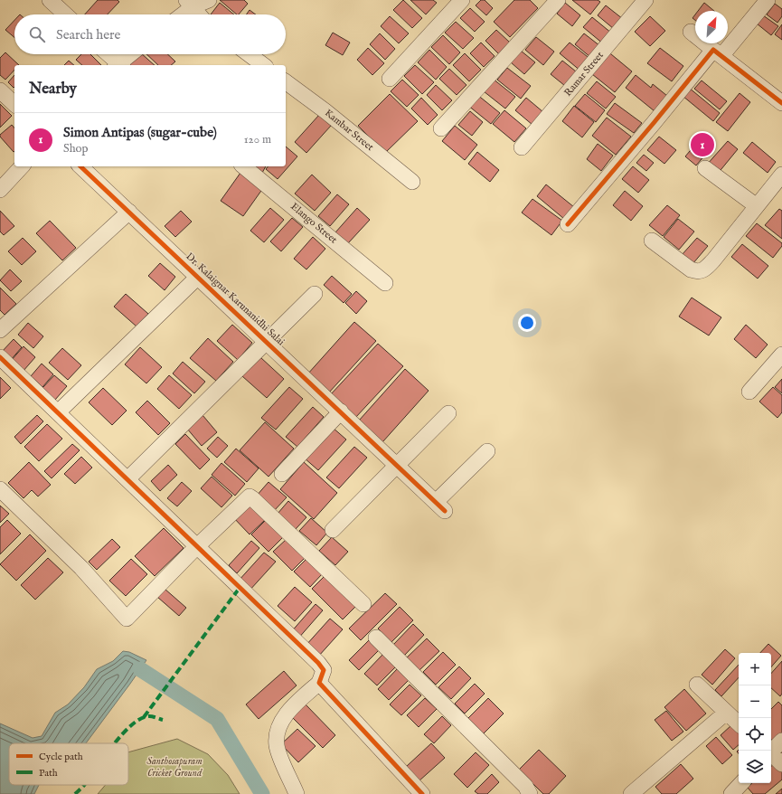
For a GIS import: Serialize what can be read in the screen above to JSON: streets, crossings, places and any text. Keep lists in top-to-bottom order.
{
  "streets": {
    "street": [
      "Ramar Street",
      "Kambar Street",
      "Elango Street",
      "Dr. Kalaignar Karunanidhi Salai"
    ]
  },
  "parks": ["Santhosapuram Cricket Ground"],
  "legend": ["Cycle path", "Path"],
  "north": "top right",
  "page": {
    "search": "Search here",
    "heading": "Nearby",
    "list": [
      {
        "mark": "1",
        "name": "Simon Antipas (sugar-cube)",
        "note": "Shop",
        "value": "120 m"
      }
    ],
    "pins": "1",
    "map_buttons": ["+", "−"]
  }
}
